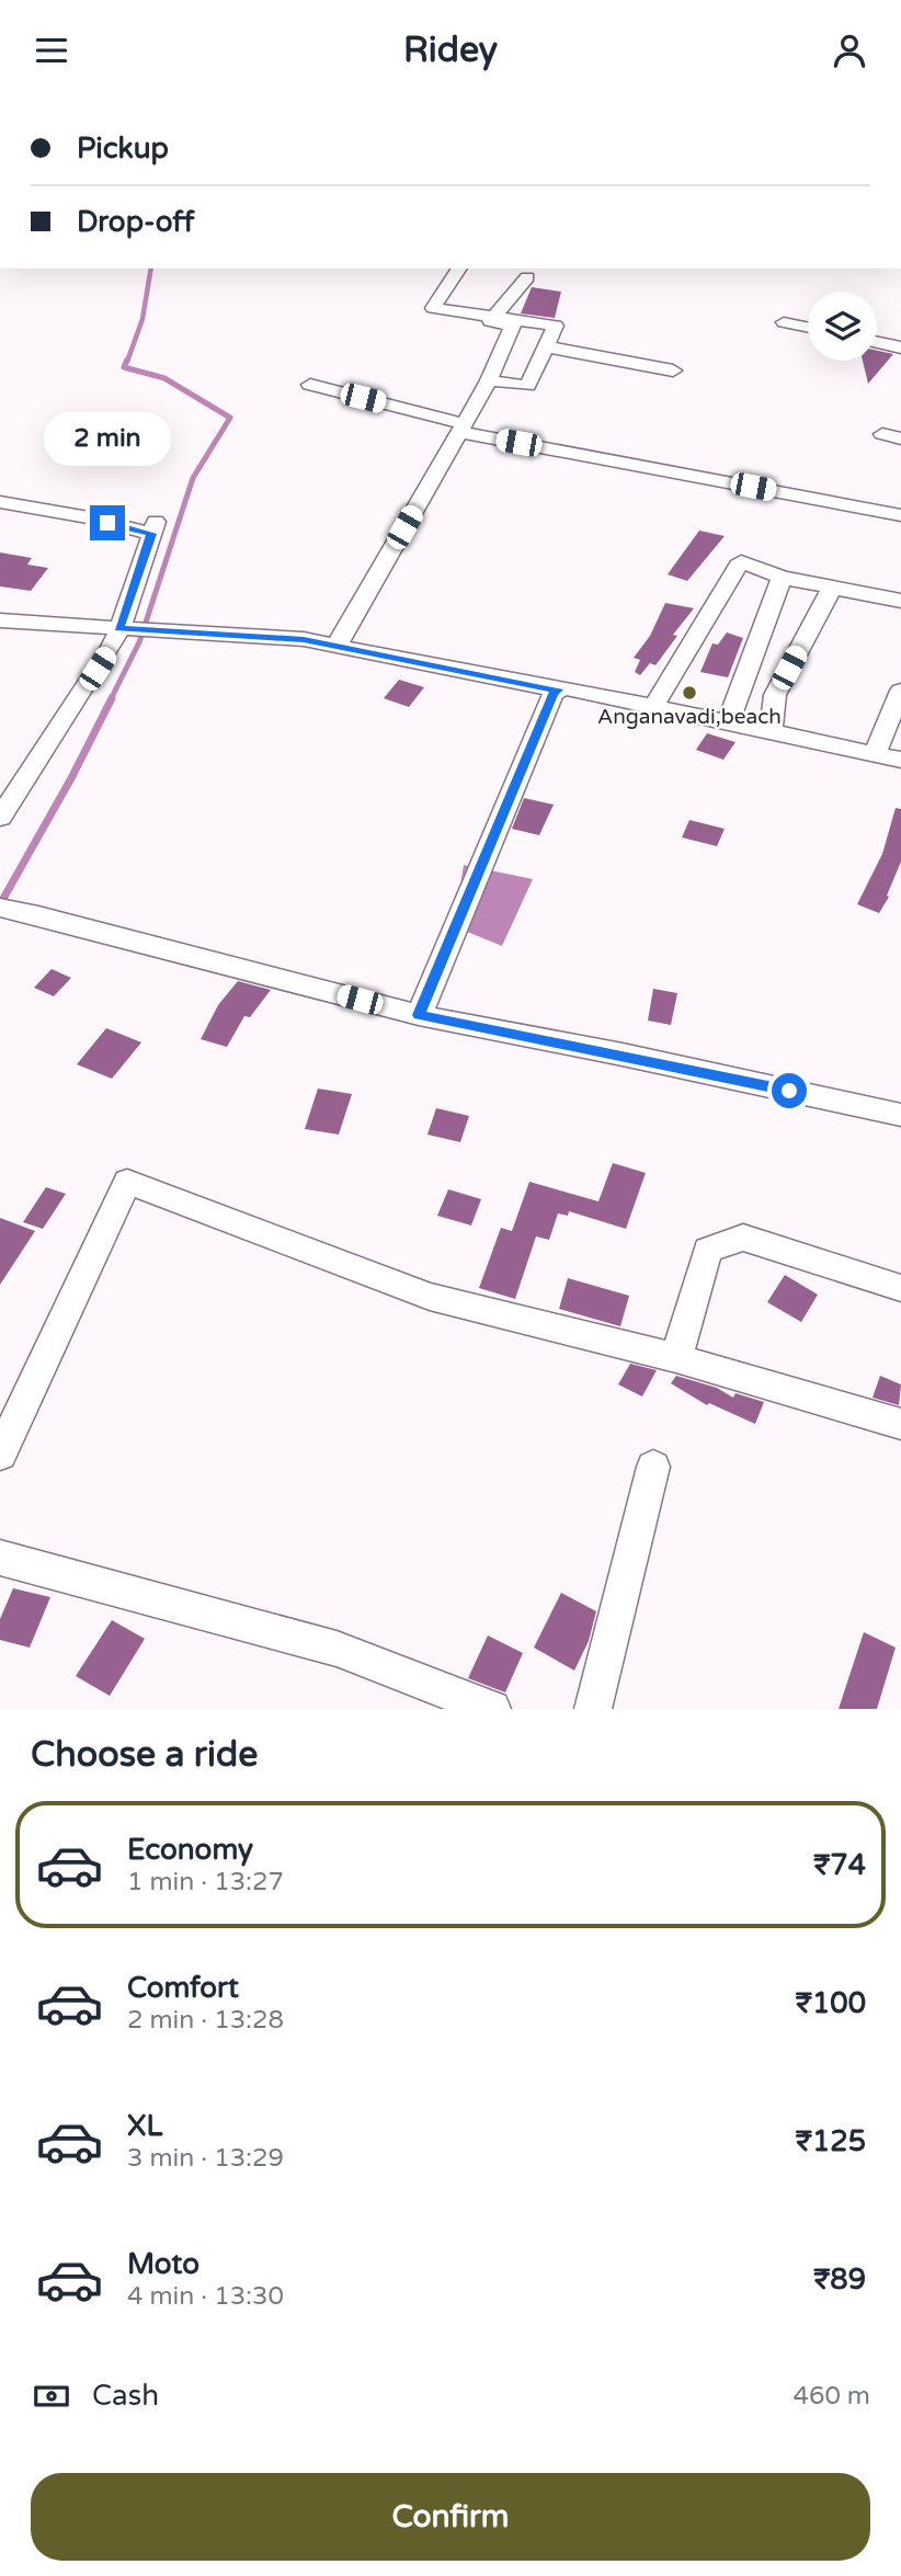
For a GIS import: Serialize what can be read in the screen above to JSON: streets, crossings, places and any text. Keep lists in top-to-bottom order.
{
  "places": ["Anganavadi,beach"],
  "page": {
    "header": "Ridey",
    "banner": ["Pickup", "Drop-off"],
    "bubble": "2 min",
    "heading": "Choose a ride",
    "list": [
      {
        "name": "Economy",
        "note": "1 min · 13:27",
        "value": "₹74"
      },
      {
        "name": "Comfort",
        "note": "2 min · 13:28",
        "value": "₹100"
      },
      {
        "name": "XL",
        "note": "3 min · 13:29",
        "value": "₹125"
      },
      {
        "name": "Moto",
        "note": "4 min · 13:30",
        "value": "₹89"
      }
    ],
    "pay": ["Cash", "460 m"],
    "buttons": "Confirm"
  }
}
